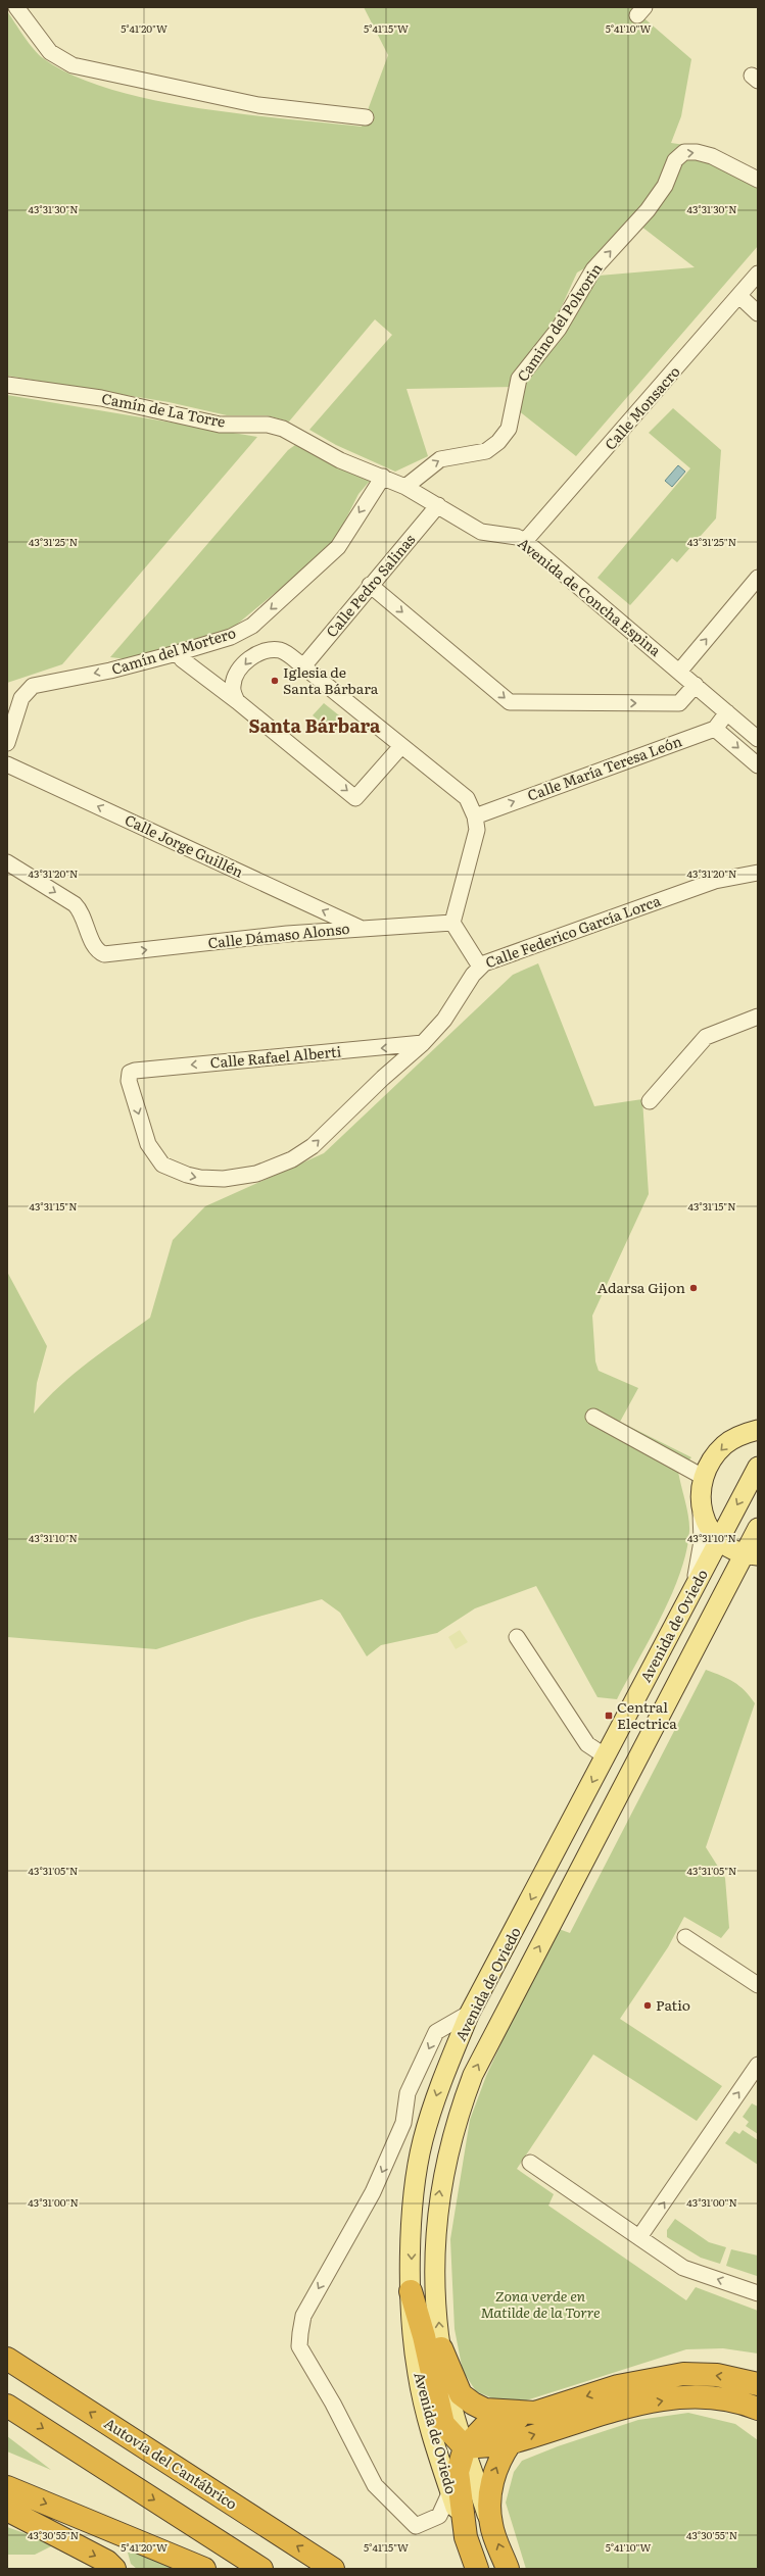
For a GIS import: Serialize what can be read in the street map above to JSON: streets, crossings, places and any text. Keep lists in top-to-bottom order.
{
  "streets": {
    "highway": ["Avenida de Oviedo", "Autovía del Cantábrico"],
    "street": [
      "Camino del Polvorin",
      "Calle Monsacro",
      "Camín de La Torre",
      "Calle Pedro Salinas",
      "Avenida de Concha Espina",
      "Camín del Mortero",
      "Calle María Teresa León",
      "Calle Jorge Guillén",
      "Calle Federico García Lorca",
      "Calle Dámaso Alonso",
      "Calle Rafael Alberti"
    ]
  },
  "crossings": [
    ["Camino del Polvorin", "Avenida de Concha Espina"],
    ["Calle Monsacro", "Avenida de Concha Espina"],
    ["Camín de La Torre", "Avenida de Concha Espina"],
    ["Camín de La Torre", "Camín del Mortero"],
    ["Calle Pedro Salinas", "Avenida de Concha Espina"],
    ["Avenida de Concha Espina", "Camín del Mortero"],
    ["Calle Jorge Guillén", "Calle Dámaso Alonso"],
    ["Calle Federico García Lorca", "Calle Rafael Alberti"]
  ],
  "one_way": [
    "Camino del Polvorin",
    "Camín del Mortero",
    "Calle María Teresa León",
    "Calle Jorge Guillén",
    "Calle Federico García Lorca",
    "Calle Dámaso Alonso"
  ],
  "districts": ["Santa Bárbara"],
  "parks": ["Zona verde en Matilde de la Torre"],
  "places": {
    "other": ["Iglesia de Santa Bárbara", "Adarsa Gijon", "Patio"],
    "transit": ["Central Electrica"]
  },
  "coordinates": [
    "5°41'20\"W",
    "5°41'15\"W",
    "5°41'10\"W",
    "43°31'30\"N",
    "43°31'25\"N",
    "43°31'20\"N",
    "43°31'15\"N",
    "43°31'10\"N",
    "43°31'05\"N",
    "43°31'00\"N",
    "43°30'55\"N"
  ]
}
